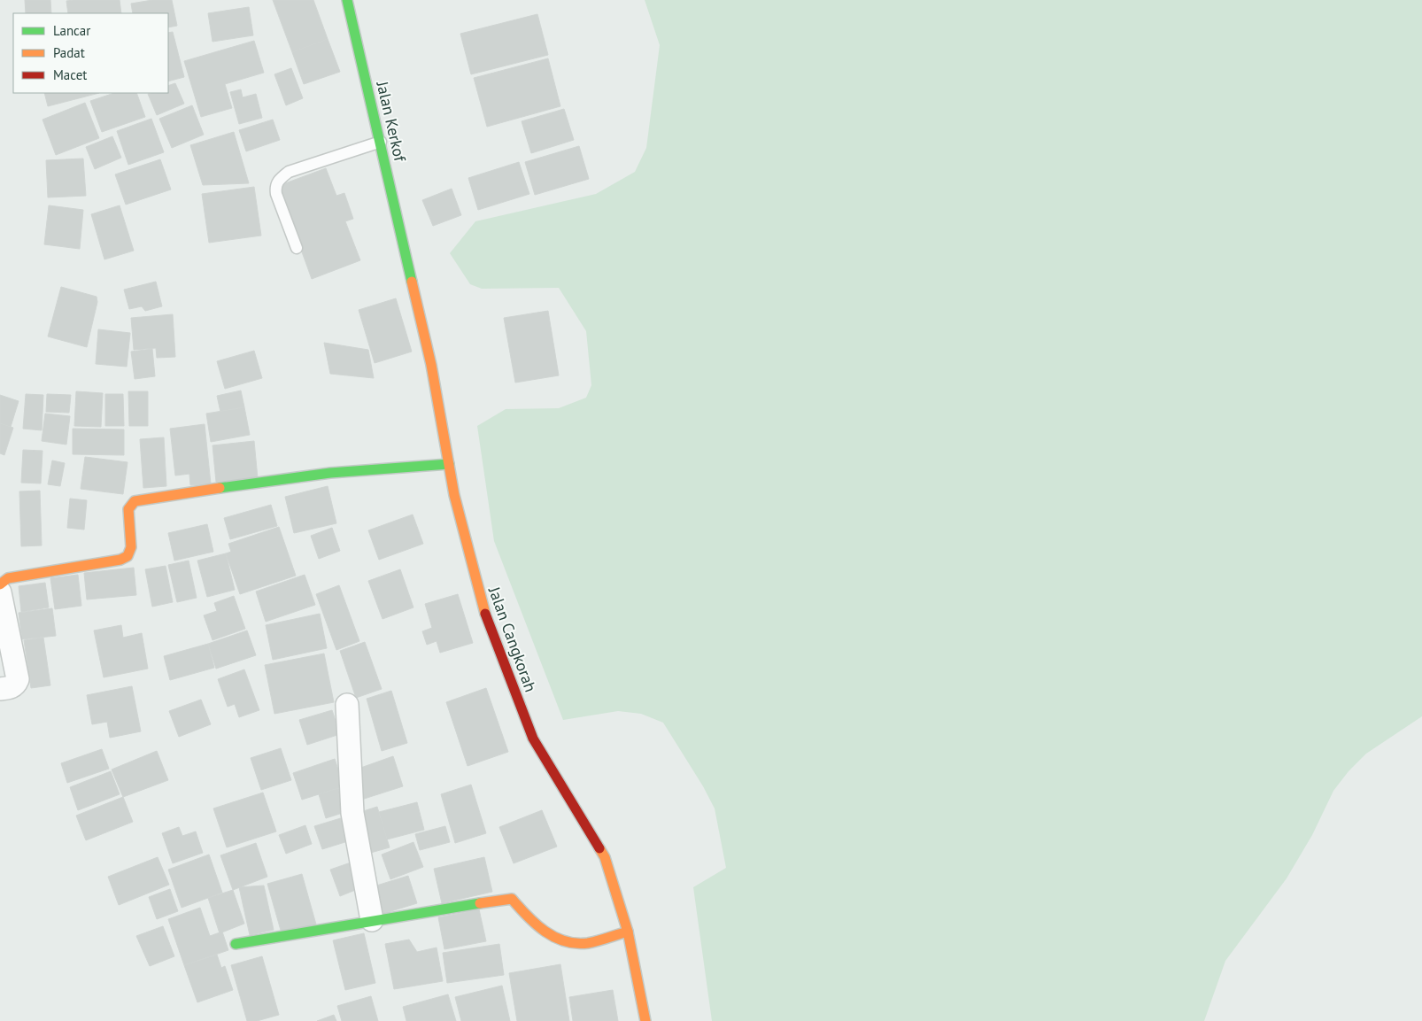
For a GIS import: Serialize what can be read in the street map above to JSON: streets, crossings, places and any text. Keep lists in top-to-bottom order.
{
  "streets": {
    "main road": ["Jalan Kerkof", "Jalan Cangkorah"]
  },
  "crossings": [
    ["Jalan Kerkof", "Jalan Cangkorah"]
  ],
  "legend": ["Lancar", "Padat", "Macet"]
}
